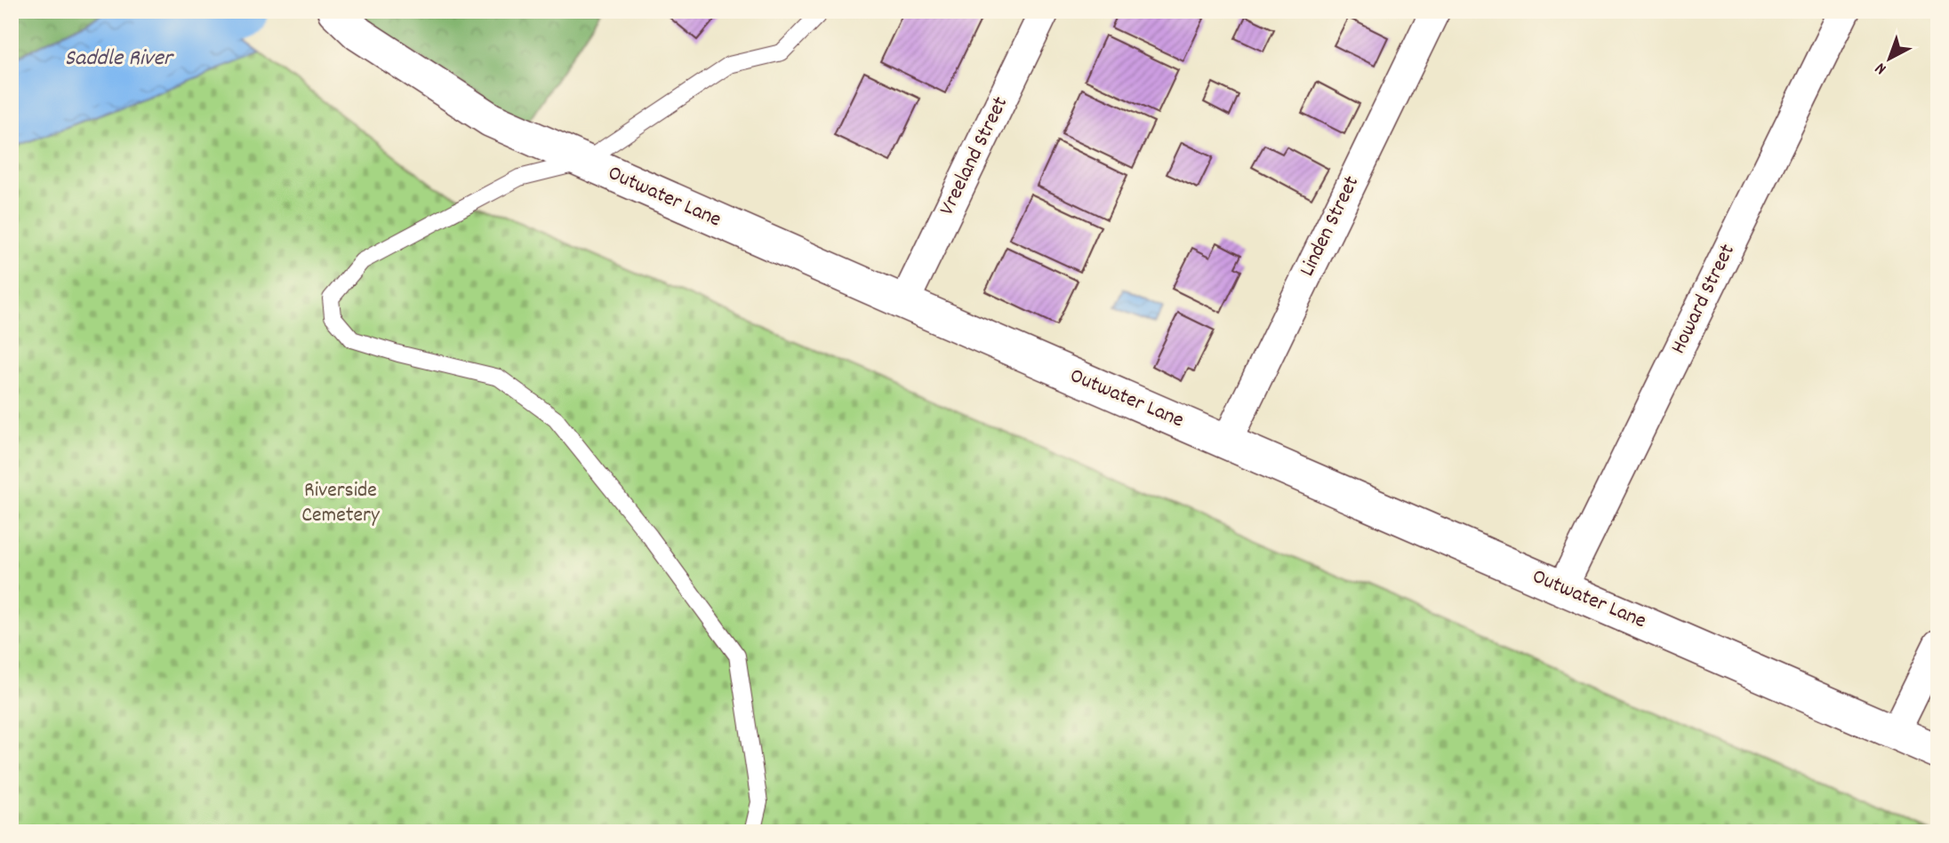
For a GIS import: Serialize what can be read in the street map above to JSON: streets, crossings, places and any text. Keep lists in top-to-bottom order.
{
  "streets": {
    "street": [
      "Vreeland Street",
      "Outwater Lane",
      "Linden Street",
      "Howard Street"
    ]
  },
  "crossings": [
    ["Vreeland Street", "Outwater Lane"],
    ["Outwater Lane", "Linden Street"],
    ["Outwater Lane", "Howard Street"]
  ],
  "water": ["Saddle River"],
  "parks": ["Riverside Cemetery"],
  "north": "bottom left"
}
